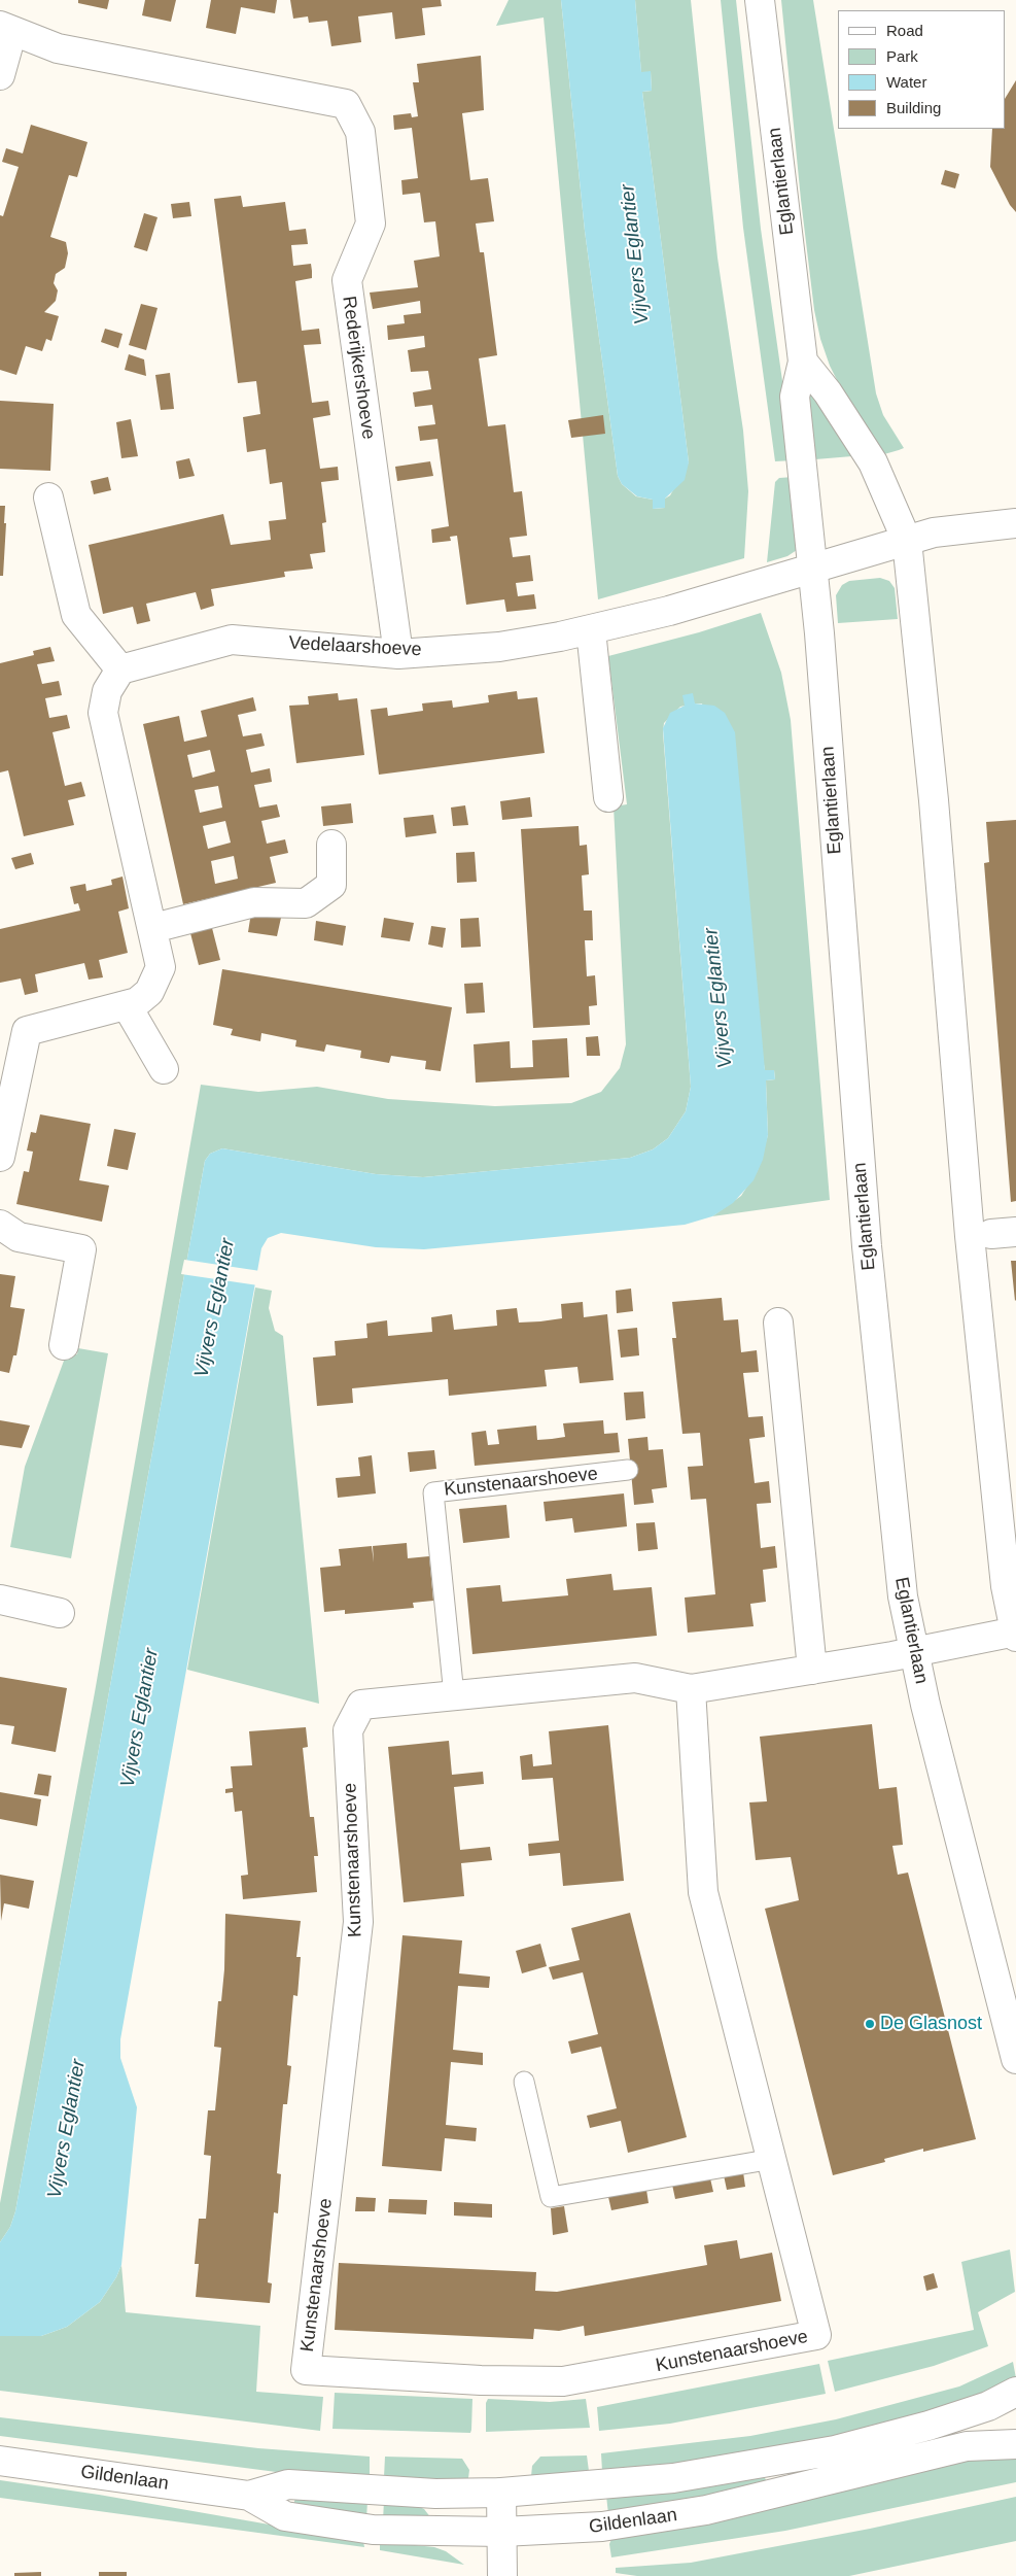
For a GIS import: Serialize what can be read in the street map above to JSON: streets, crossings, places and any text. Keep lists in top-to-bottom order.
{
  "streets": {
    "street": [
      "Eglantierlaan",
      "Rederijkershoeve",
      "Vedelaarshoeve",
      "Kunstenaarshoeve",
      "Gildenlaan"
    ]
  },
  "crossings": [
    ["Eglantierlaan", "Vedelaarshoeve"],
    ["Eglantierlaan", "Kunstenaarshoeve"],
    ["Rederijkershoeve", "Vedelaarshoeve"]
  ],
  "water": ["Vijvers Eglantier"],
  "places": ["De Glasnost"],
  "legend": [
    "Road",
    "Park",
    "Water",
    "Building"
  ]
}
